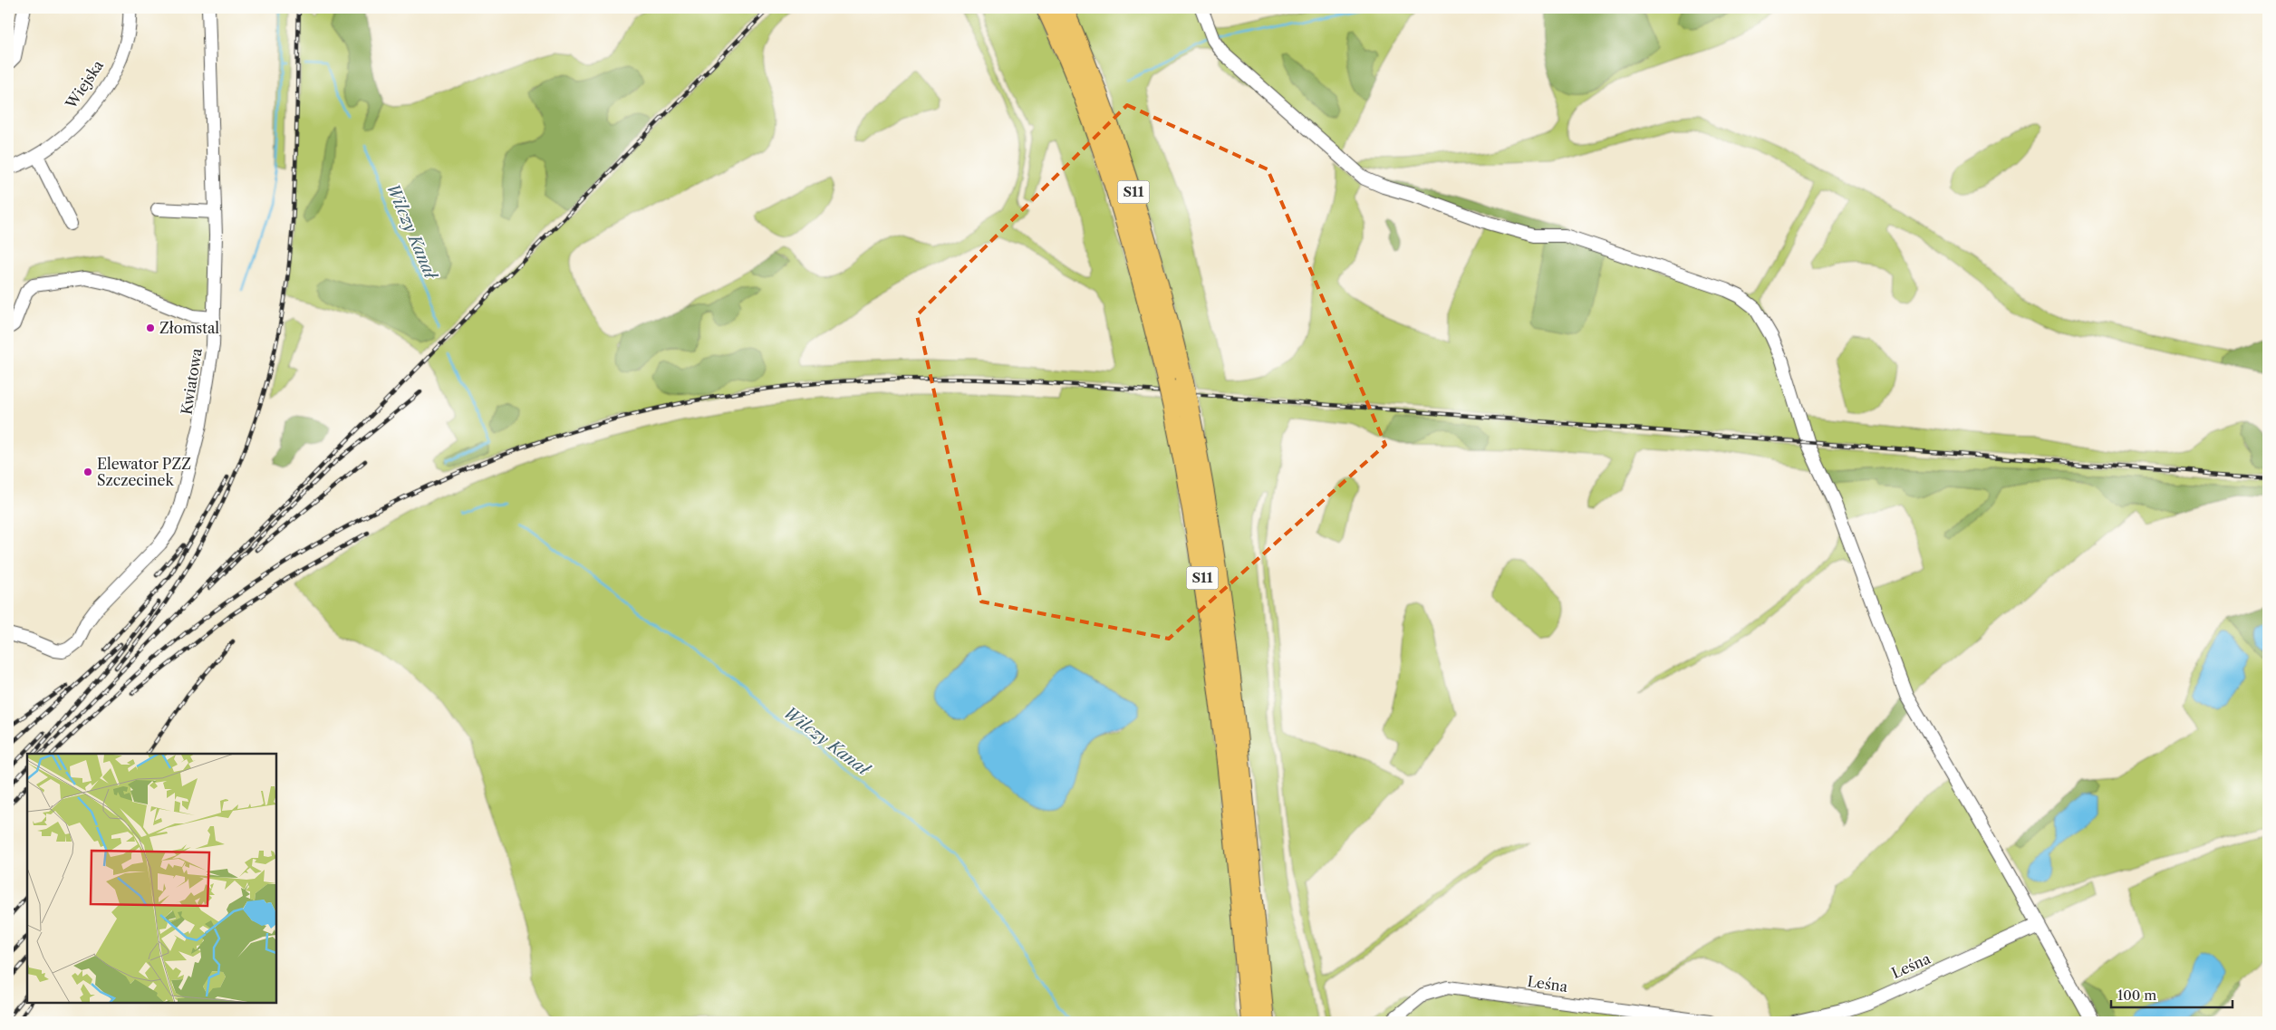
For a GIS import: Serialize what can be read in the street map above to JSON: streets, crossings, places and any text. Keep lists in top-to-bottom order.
{
  "streets": {
    "highway": ["S11"],
    "street": ["Wiejska", "Kwiatowa", "Leśna"]
  },
  "water": ["Wilczy Kanał"],
  "places": ["Złomstal", "Elewator PZZ Szczecinek"],
  "scale_bar": "100 m"
}
